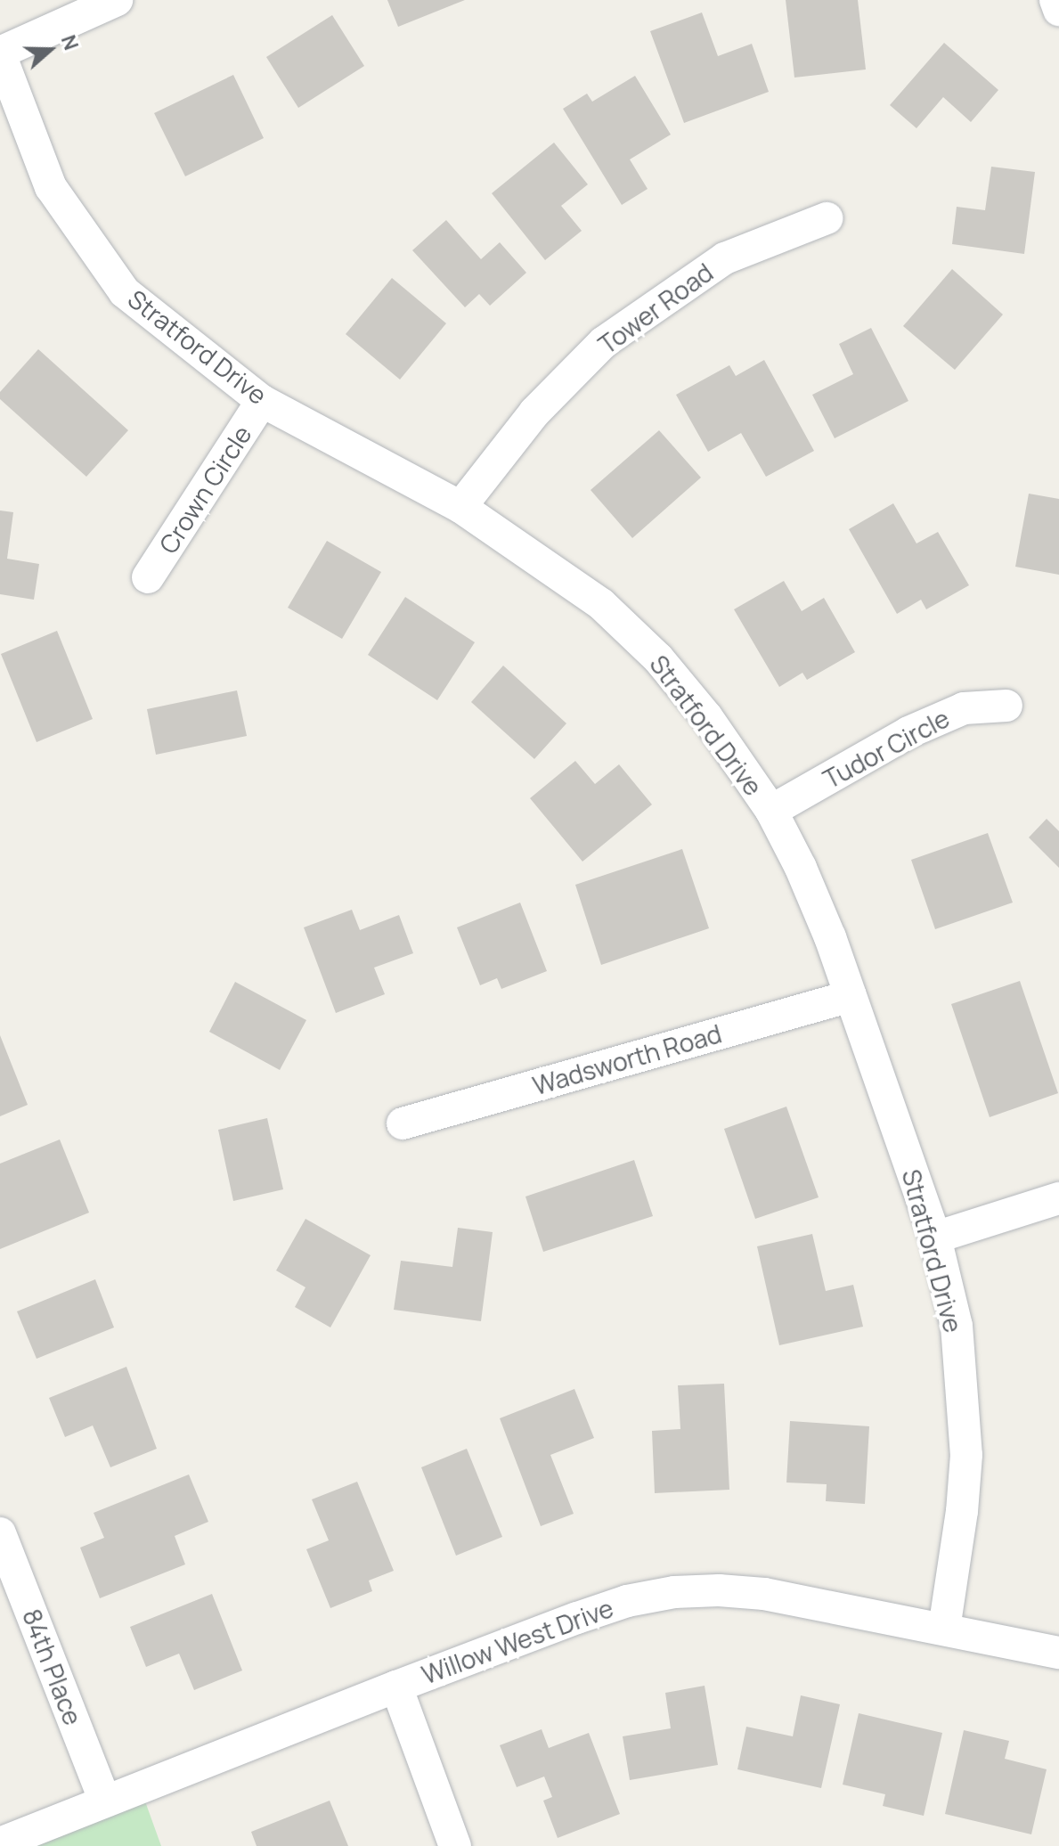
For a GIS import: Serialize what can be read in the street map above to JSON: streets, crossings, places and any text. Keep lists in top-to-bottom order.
{
  "streets": {
    "street": [
      "Tower Road",
      "Stratford Drive",
      "Crown Circle",
      "Tudor Circle",
      "Wadsworth Road",
      "Willow West Drive",
      "84th Place"
    ]
  },
  "crossings": [
    ["Tower Road", "Stratford Drive"],
    ["Stratford Drive", "Crown Circle"],
    ["Stratford Drive", "Tudor Circle"],
    ["Stratford Drive", "Wadsworth Road"],
    ["Stratford Drive", "Willow West Drive"],
    ["Willow West Drive", "84th Place"]
  ],
  "north": "right"
}
